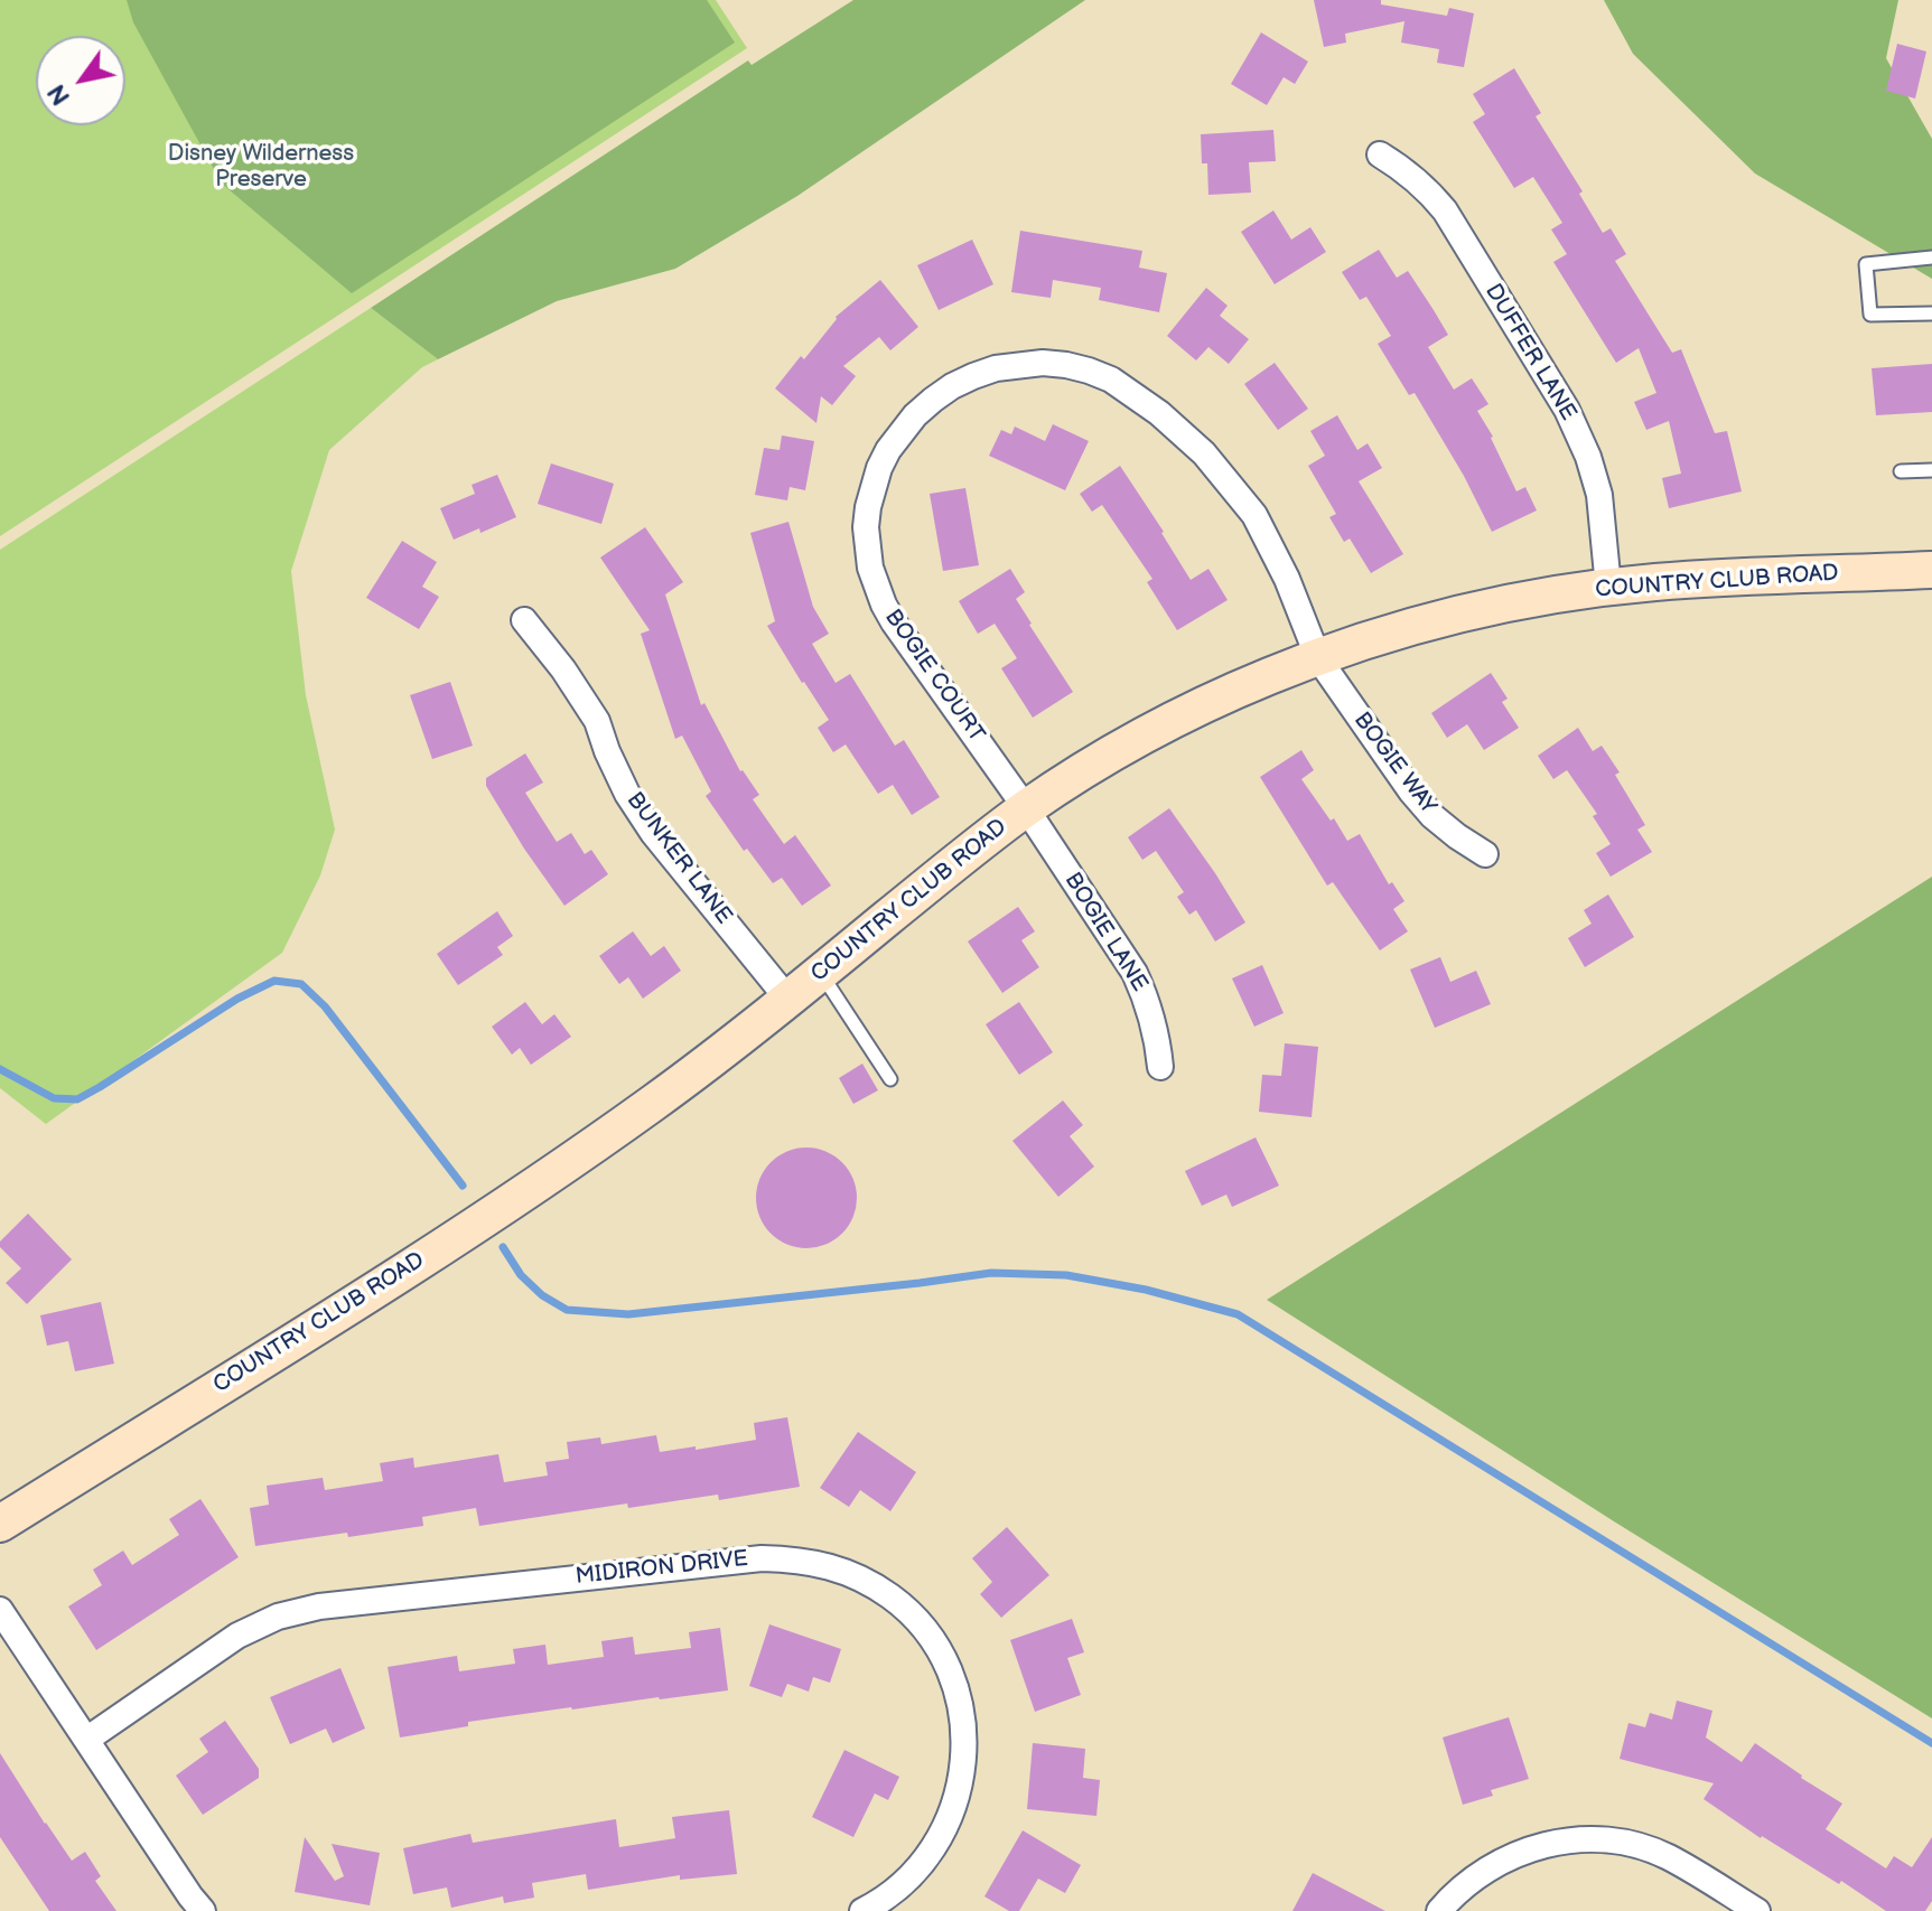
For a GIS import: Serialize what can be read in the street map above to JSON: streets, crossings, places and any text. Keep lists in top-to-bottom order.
{
  "streets": {
    "street": [
      "DUFFER LANE",
      "COUNTRY CLUB ROAD",
      "BOGIE COURT",
      "BOGIE WAY",
      "BUNKER LANE",
      "BOGIE LANE",
      "MIDIRON DRIVE"
    ]
  },
  "crossings": [
    ["DUFFER LANE", "COUNTRY CLUB ROAD"],
    ["COUNTRY CLUB ROAD", "BOGIE COURT"],
    ["COUNTRY CLUB ROAD", "BOGIE WAY"],
    ["COUNTRY CLUB ROAD", "BUNKER LANE"],
    ["COUNTRY CLUB ROAD", "BOGIE LANE"],
    ["BOGIE COURT", "BOGIE WAY"],
    ["BOGIE COURT", "BOGIE LANE"]
  ],
  "parks": ["Disney Wilderness Preserve"],
  "north": "bottom left"
}
